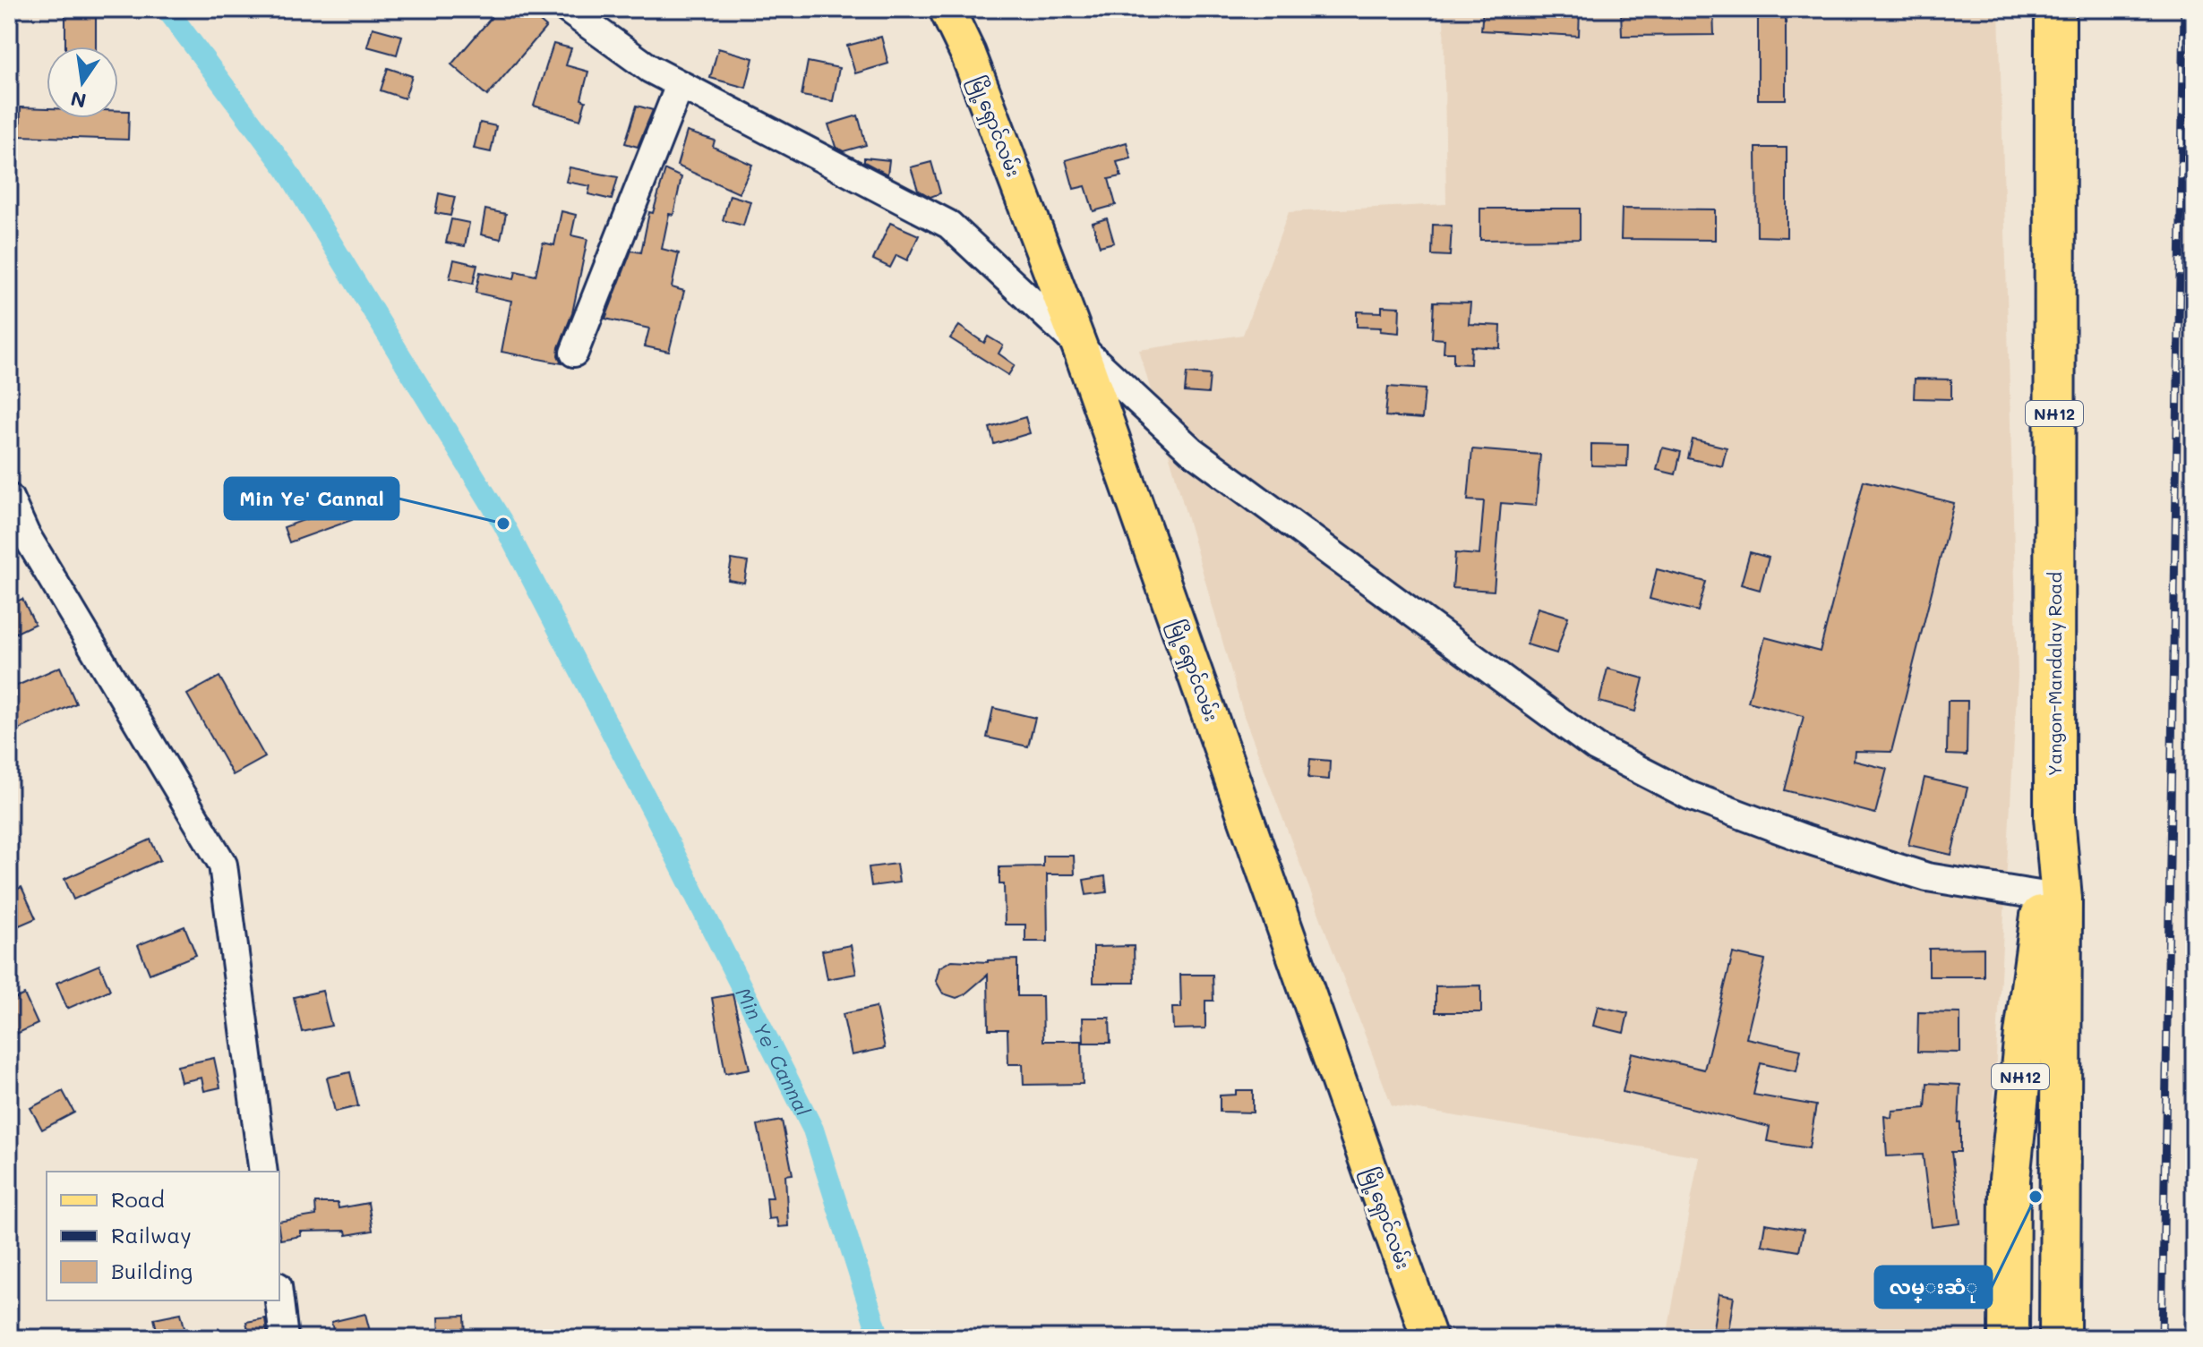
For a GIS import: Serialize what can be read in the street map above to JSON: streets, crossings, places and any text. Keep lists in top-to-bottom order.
{
  "streets": {
    "highway": ["NH12", "Yangon-Mandalay Road"],
    "main road": ["မြို့ရှောင်လမ်း"]
  },
  "crossings": [
    ["NH12", "Yangon-Mandalay Road"]
  ],
  "water": ["Min Ye' Cannal"],
  "places": ["Min Ye' Cannal", "လမ္းဆံု"],
  "legend": ["Road", "Railway", "Building"],
  "north": "bottom"
}
